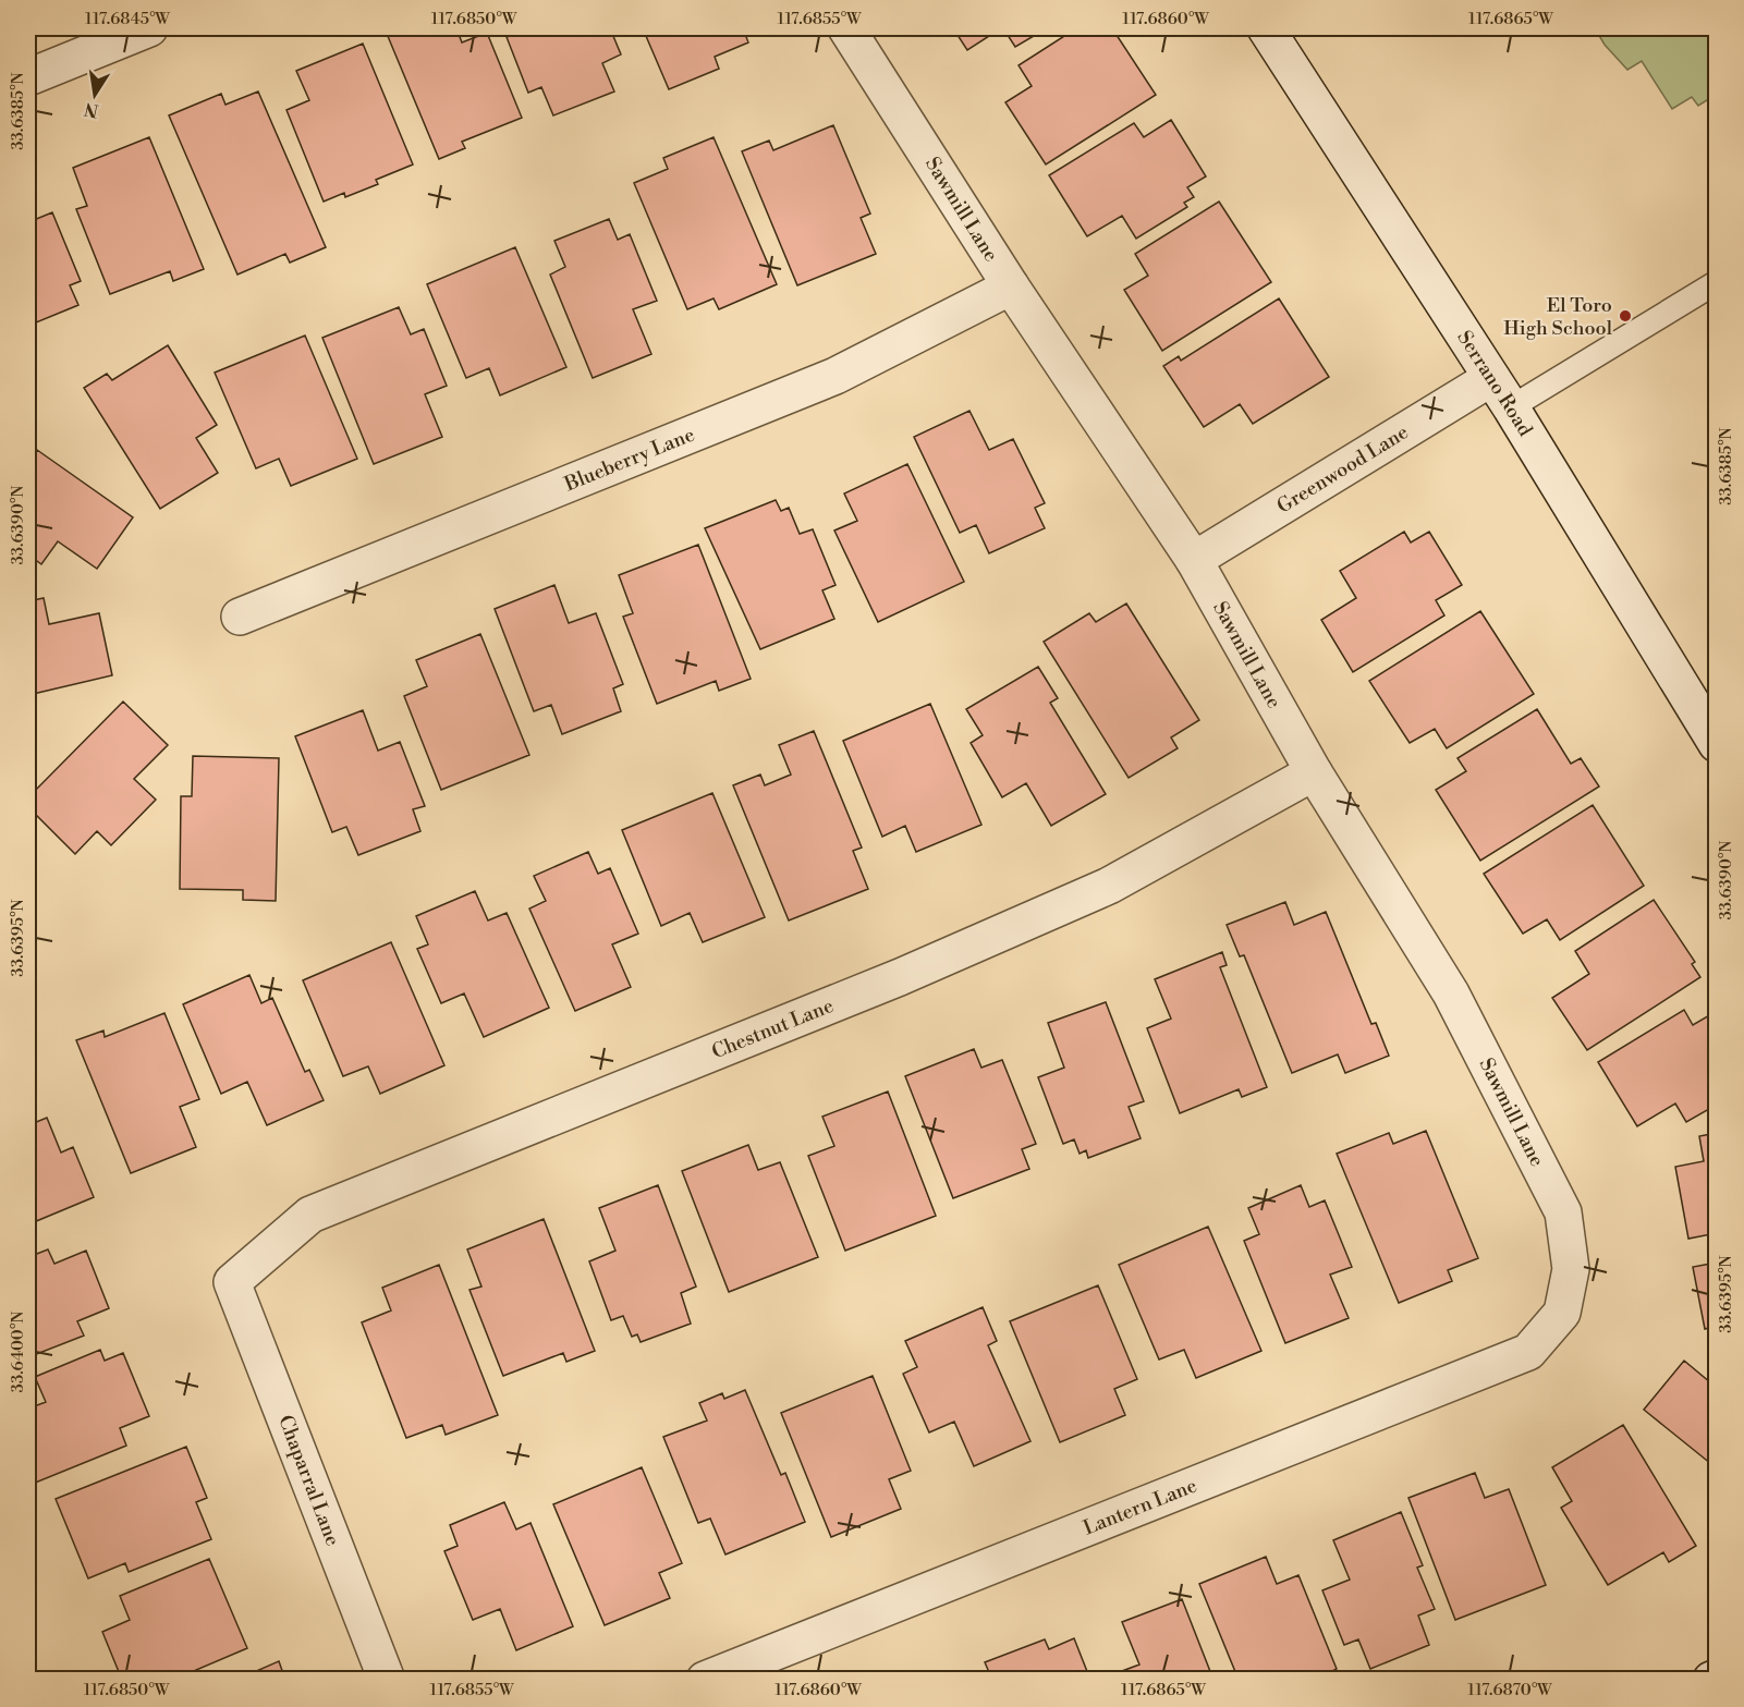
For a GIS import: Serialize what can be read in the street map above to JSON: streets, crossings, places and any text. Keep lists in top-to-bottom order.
{
  "streets": {
    "street": [
      "Sawmill Lane",
      "Serrano Road",
      "Blueberry Lane",
      "Greenwood Lane",
      "Chestnut Lane",
      "Chaparral Lane",
      "Lantern Lane"
    ]
  },
  "crossings": [
    ["Sawmill Lane", "Blueberry Lane"],
    ["Sawmill Lane", "Greenwood Lane"],
    ["Sawmill Lane", "Chestnut Lane"],
    ["Sawmill Lane", "Lantern Lane"],
    ["Serrano Road", "Greenwood Lane"],
    ["Chestnut Lane", "Chaparral Lane"]
  ],
  "places": ["El Toro High School"],
  "north": "bottom",
  "coordinates": [
    "117.6845°W",
    "117.6850°W",
    "117.6855°W",
    "117.6860°W",
    "117.6865°W",
    "33.6385°N",
    "33.6390°N",
    "33.6395°N",
    "33.6400°N",
    "117.6870°W"
  ]
}
